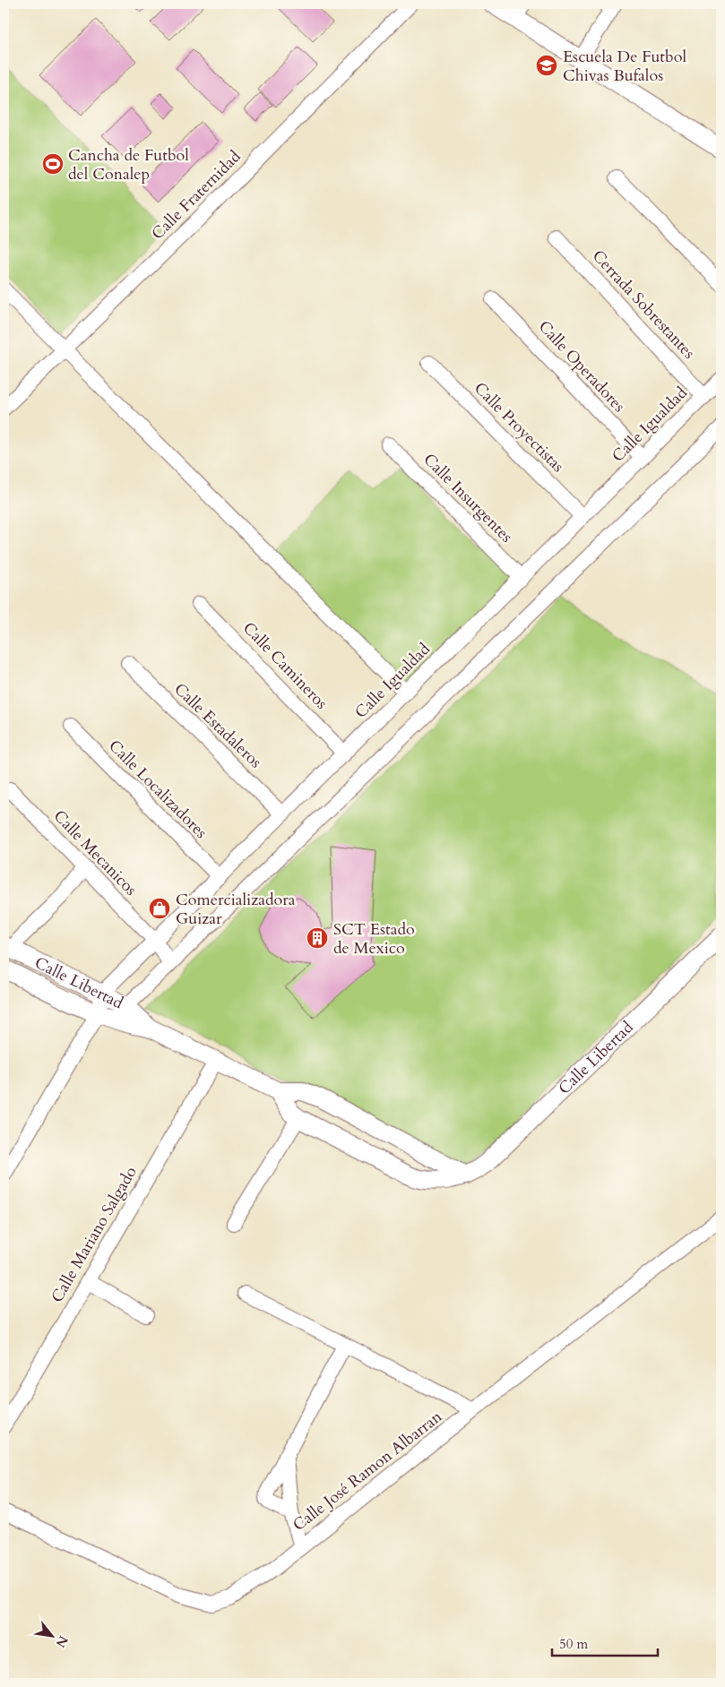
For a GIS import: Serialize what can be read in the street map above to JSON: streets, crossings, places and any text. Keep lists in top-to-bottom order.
{
  "streets": {
    "main road": ["Calle Libertad"],
    "street": [
      "Calle Fraternidad",
      "Cerrada Sobrestantes",
      "Calle Operadores",
      "Calle Igualdad",
      "Calle Proyectistas",
      "Calle Insurgentes",
      "Calle Camineros",
      "Calle Estadaleros",
      "Calle Localizadores",
      "Calle Mecanicos",
      "Calle Mariano Salgado",
      "Calle José Ramon Albarran"
    ]
  },
  "crossings": [
    ["Cerrada Sobrestantes", "Calle Igualdad"],
    ["Calle Operadores", "Calle Igualdad"],
    ["Calle Igualdad", "Calle Proyectistas"],
    ["Calle Igualdad", "Calle Insurgentes"],
    ["Calle Igualdad", "Calle Camineros"],
    ["Calle Igualdad", "Calle Estadaleros"],
    ["Calle Igualdad", "Calle Localizadores"],
    ["Calle Igualdad", "Calle Mecanicos"],
    ["Calle Igualdad", "Calle Libertad"],
    ["Calle Libertad", "Calle Mariano Salgado"]
  ],
  "places": {
    "school or university": ["Escuela De Futbol Chivas Bufalos"],
    "sports": ["Cancha de Futbol del Conalep"],
    "shop": ["Comercializadora Guizar"],
    "building": ["SCT Estado de Mexico"]
  },
  "scale_bar": "50 m",
  "north": "bottom right"
}
